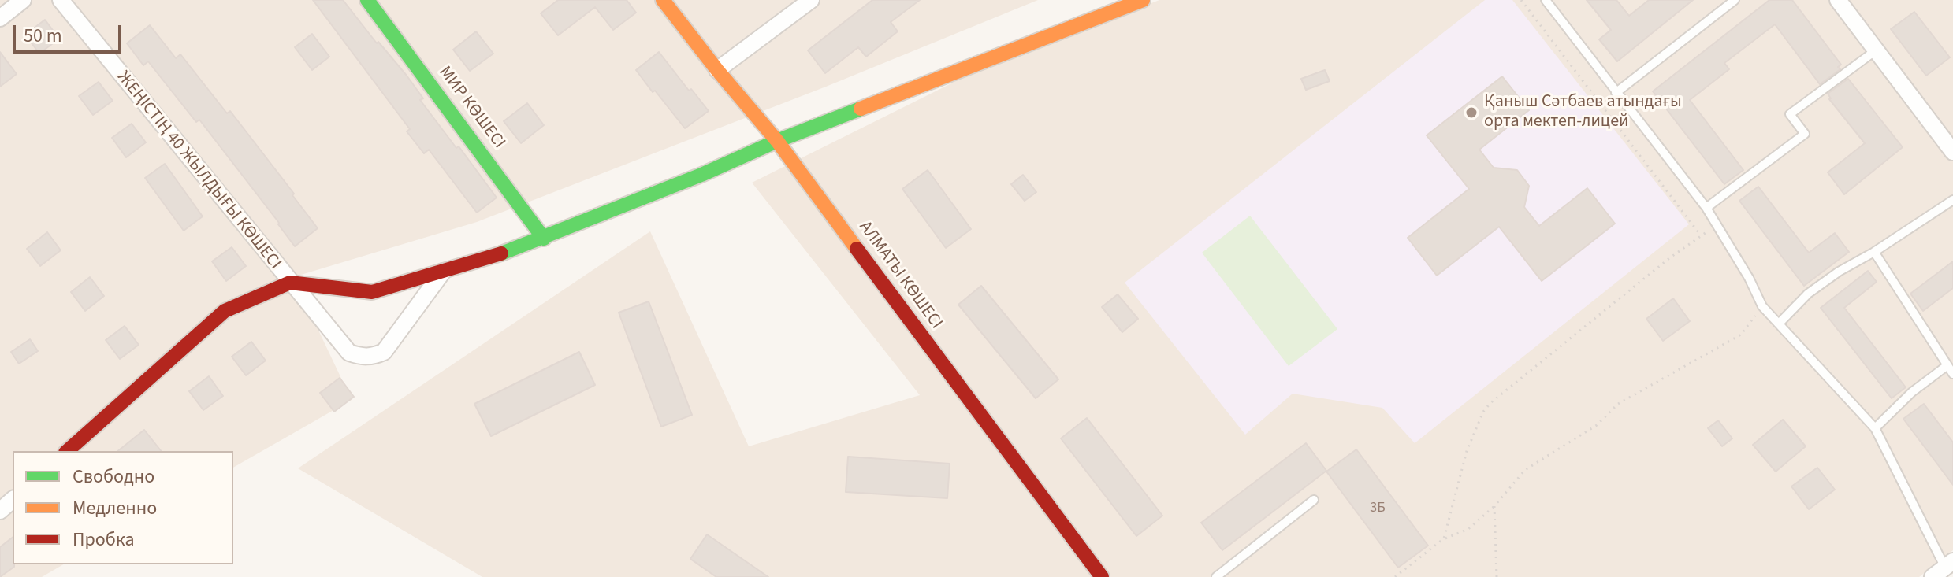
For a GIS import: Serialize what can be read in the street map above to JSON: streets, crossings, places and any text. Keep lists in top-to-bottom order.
{
  "streets": {
    "street": ["МИР КӨШЕСІ", "ЖЕҢІСТІҢ 40 ЖЫЛДЫҒЫ КӨШЕСІ", "АЛМАТЫ КӨШЕСІ"]
  },
  "places": ["Қаныш Сәтбаев атындағы орта мектеп-лицей"],
  "house_numbers": ["3Б"],
  "legend": ["Свободно", "Медленно", "Пробка"],
  "scale_bar": "50 m"
}
